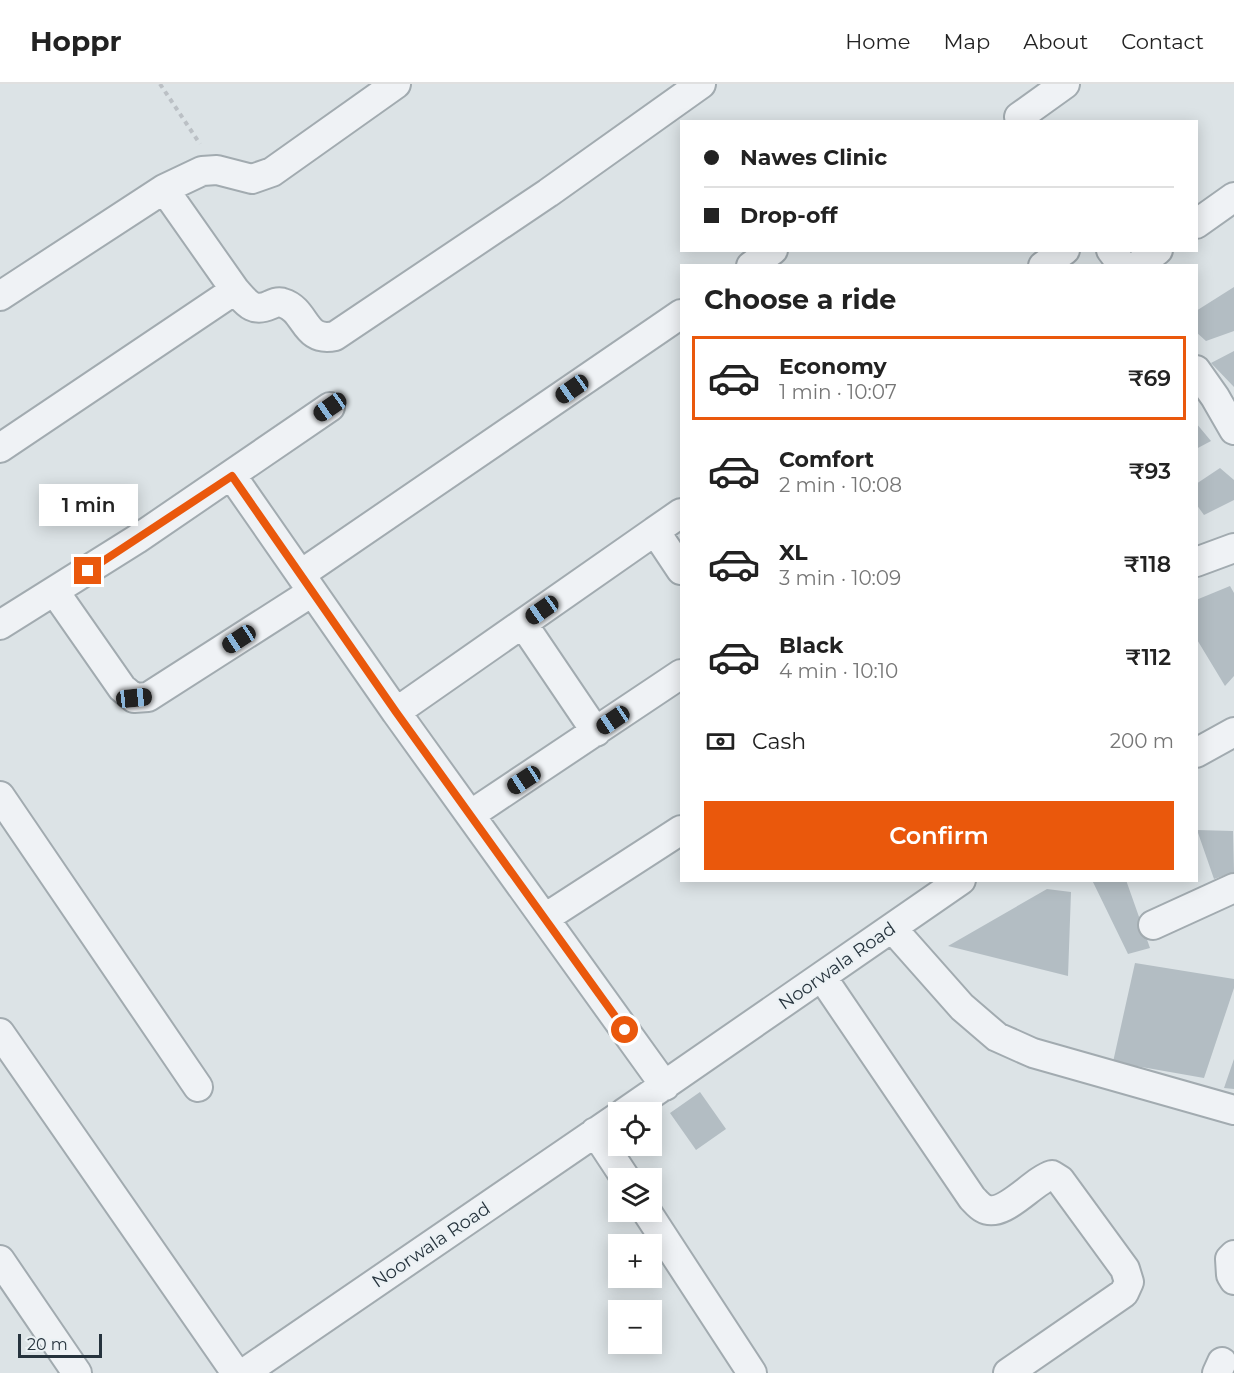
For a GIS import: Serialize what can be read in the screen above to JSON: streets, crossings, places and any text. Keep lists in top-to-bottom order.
{
  "streets": {
    "street": ["Noorwala Road"]
  },
  "scale_bar": "20 m",
  "page": {
    "header": "Hoppr",
    "nav": [
      "Home",
      "Map",
      "About",
      "Contact"
    ],
    "banner": ["Nawes Clinic", "Drop-off"],
    "heading": "Choose a ride",
    "list": [
      {
        "name": "Economy",
        "note": "1 min · 10:07",
        "value": "₹69"
      },
      {
        "name": "Comfort",
        "note": "2 min · 10:08",
        "value": "₹93"
      },
      {
        "name": "XL",
        "note": "3 min · 10:09",
        "value": "₹118"
      },
      {
        "name": "Black",
        "note": "4 min · 10:10",
        "value": "₹112"
      }
    ],
    "bubble": "1 min",
    "pay": ["Cash", "200 m"],
    "buttons": "Confirm",
    "map_buttons": ["+", "−"],
    "scale": "20 m"
  }
}
